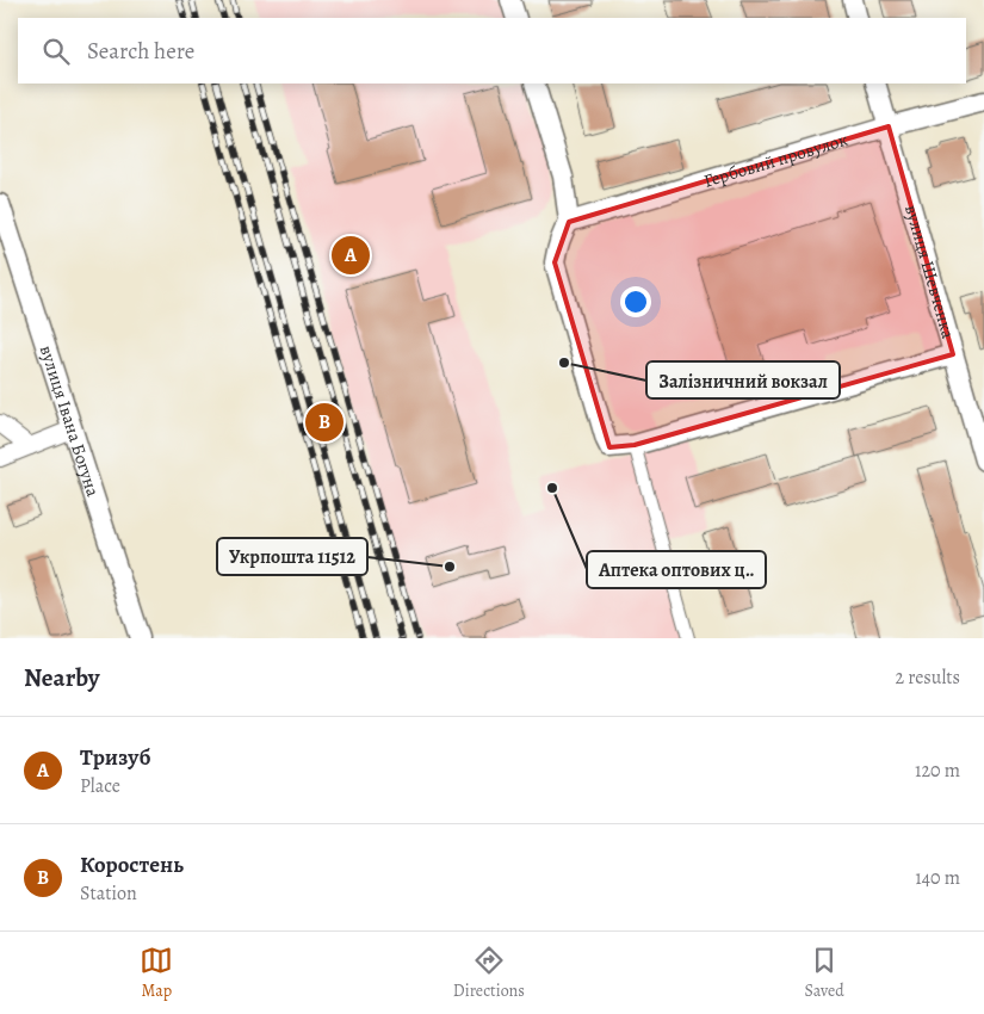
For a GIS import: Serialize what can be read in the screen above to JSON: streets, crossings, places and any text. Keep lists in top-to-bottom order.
{
  "streets": {
    "street": ["Гербовий провулок", "вулиця Шевченка", "вулиця Івана Богуна"]
  },
  "crossings": [
    ["Гербовий провулок", "вулиця Шевченка"]
  ],
  "places": ["Залізничний вокзал", "Аптека оптових ц‥", "Укрпошта 11512"],
  "page": {
    "search": "Search here",
    "pins": ["A", "B"],
    "heading": ["Nearby", "2 results"],
    "list": [
      {
        "mark": "A",
        "name": "Тризуб",
        "note": "Place",
        "value": "120 m"
      },
      {
        "mark": "B",
        "name": "Коростень",
        "note": "Station",
        "value": "140 m"
      }
    ],
    "nav": ["Map", "Directions", "Saved"]
  }
}
